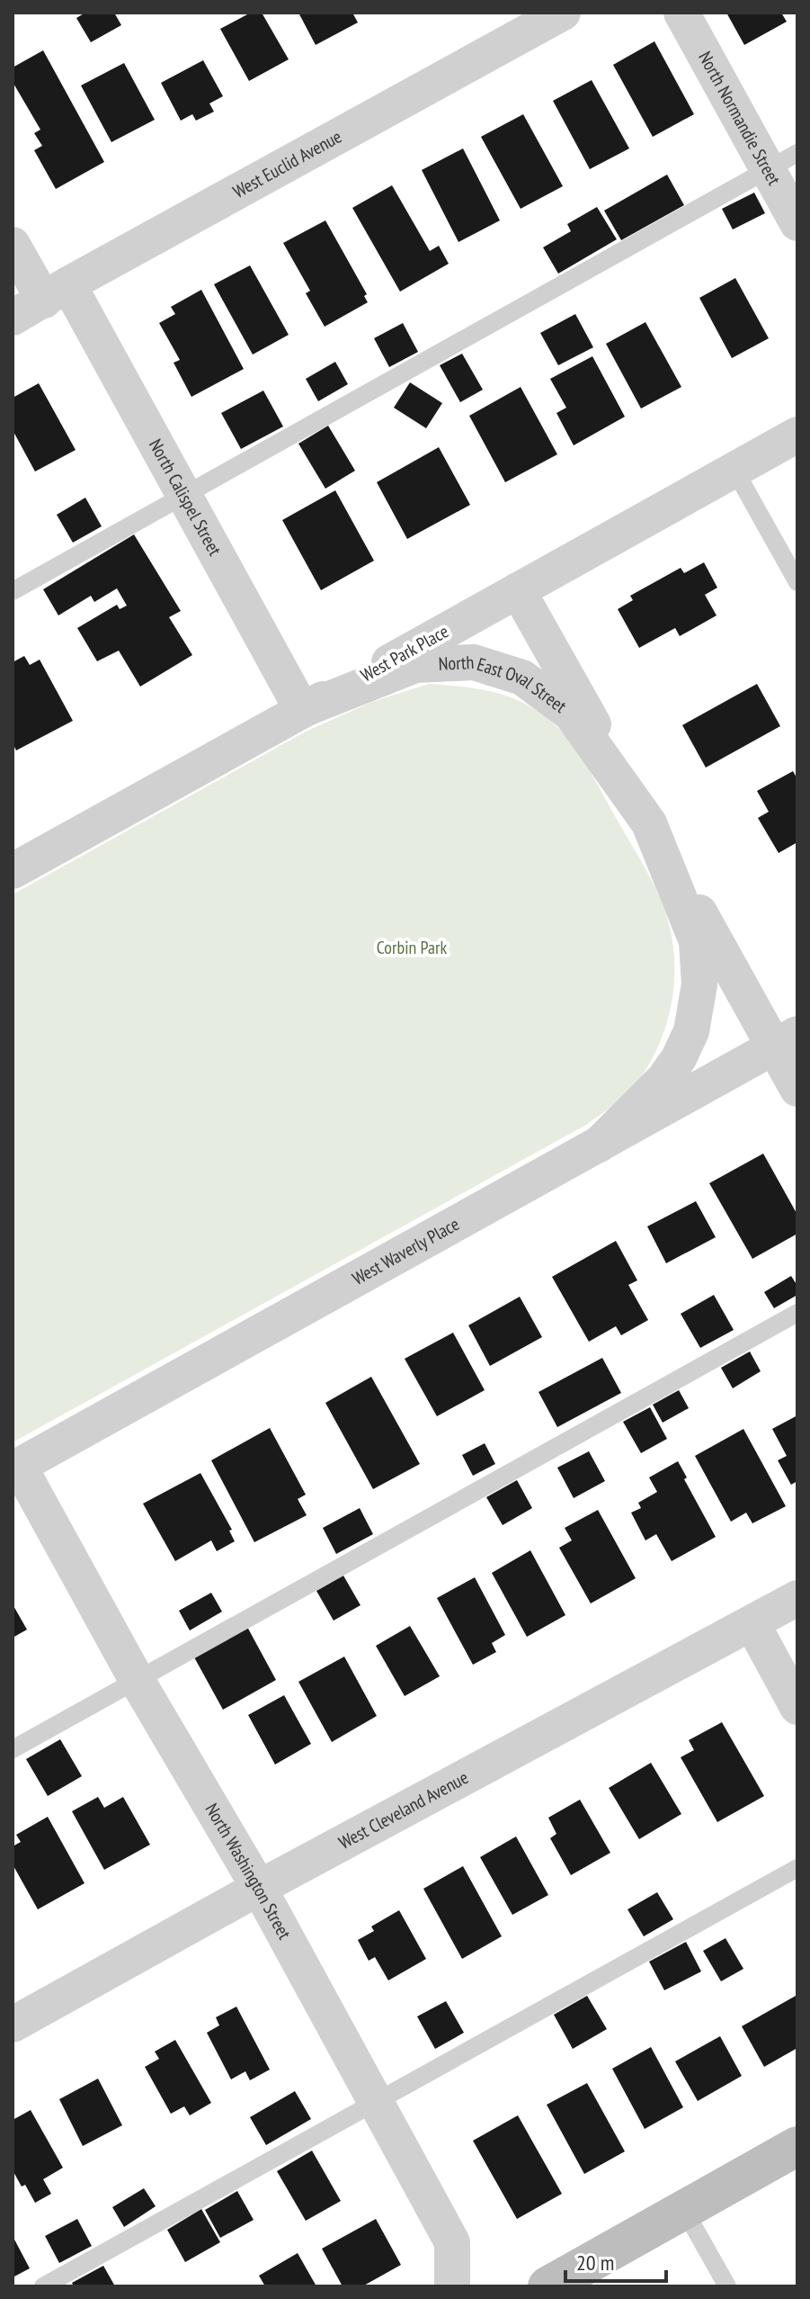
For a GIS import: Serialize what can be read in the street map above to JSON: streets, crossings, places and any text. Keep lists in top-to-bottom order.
{
  "streets": {
    "street": [
      "North Normandie Street",
      "West Euclid Avenue",
      "North Calispel Street",
      "West Park Place",
      "North East Oval Street",
      "West Waverly Place",
      "West Cleveland Avenue",
      "North Washington Street"
    ]
  },
  "crossings": [
    ["West Euclid Avenue", "North Calispel Street"],
    ["North Calispel Street", "West Park Place"],
    ["North Calispel Street", "North East Oval Street"],
    ["West Park Place", "North East Oval Street"],
    ["North East Oval Street", "West Waverly Place"],
    ["West Waverly Place", "North Washington Street"],
    ["West Cleveland Avenue", "North Washington Street"]
  ],
  "parks": ["Corbin Park"],
  "scale_bar": "20 m"
}
